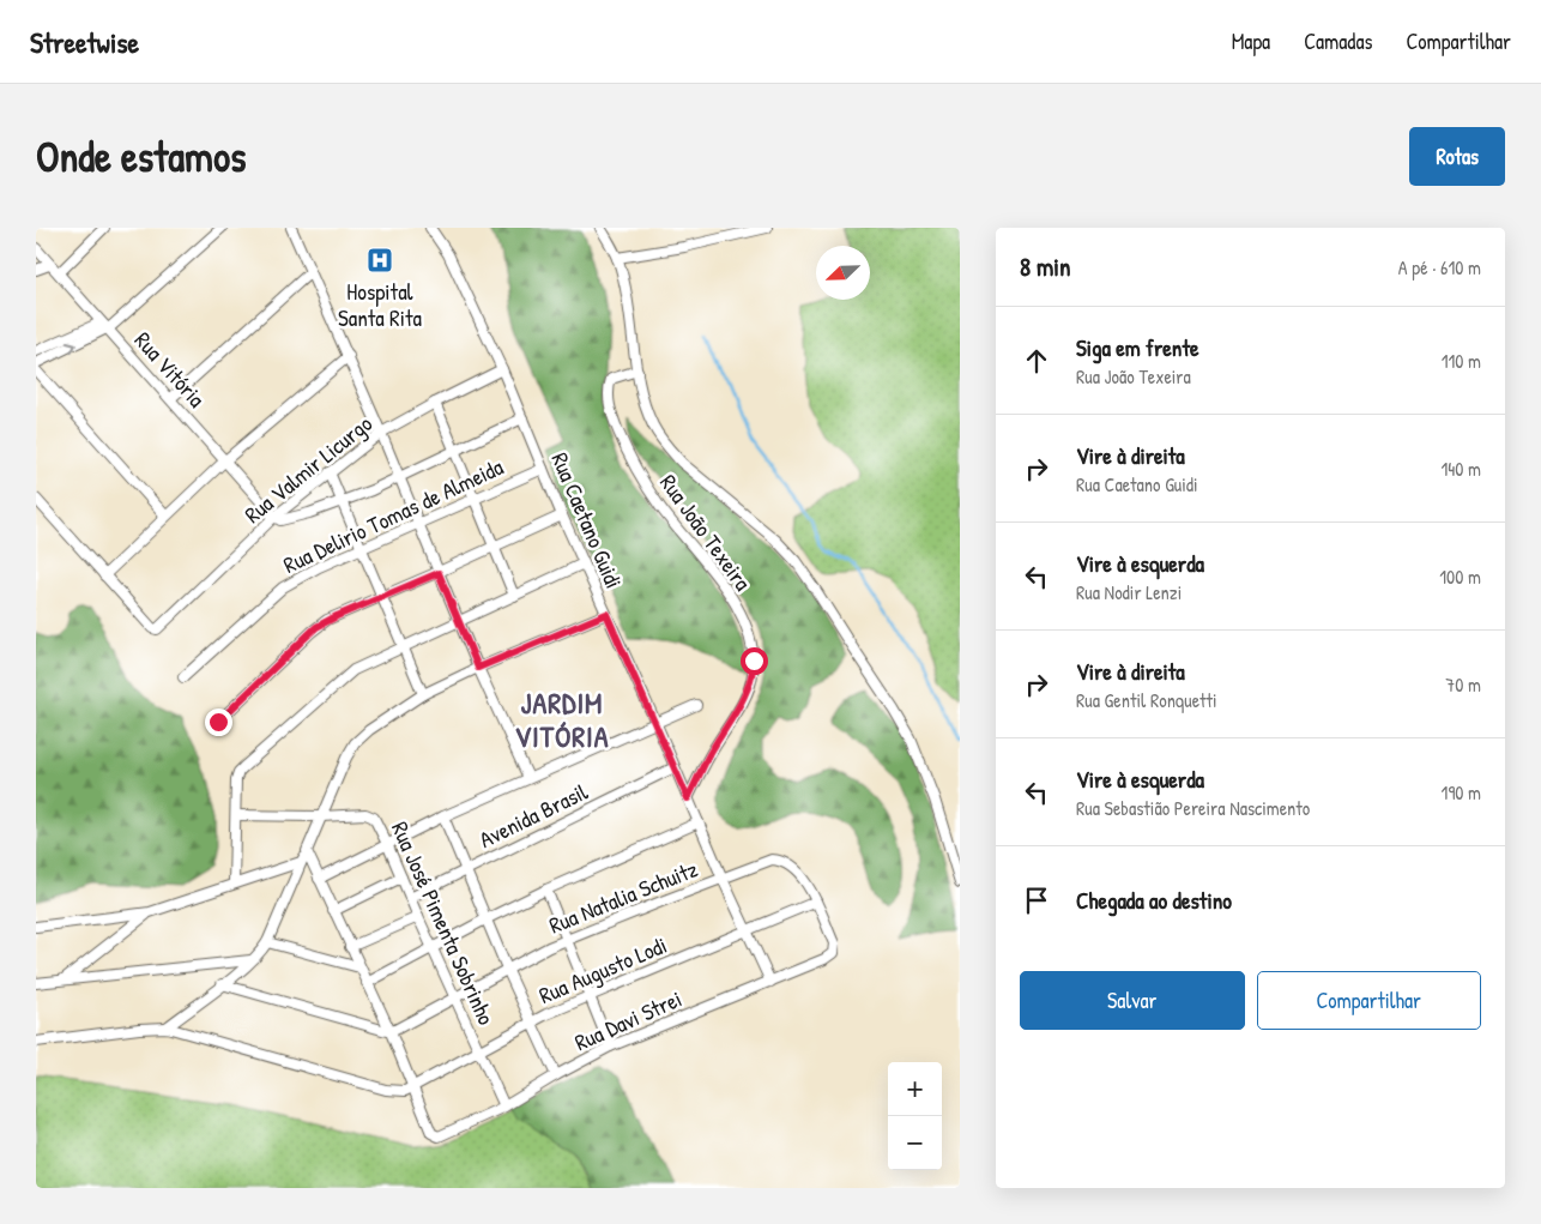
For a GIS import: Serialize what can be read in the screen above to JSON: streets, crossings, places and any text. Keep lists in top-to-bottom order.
{
  "streets": {
    "street": [
      "Rua Vitória",
      "Rua Valmir Licurgo",
      "Rua Delirio Tomas de Almeida",
      "Rua Caetano Guidi",
      "Rua João Texeira",
      "Avenida Brasil",
      "Rua Natalia Schuitz",
      "Rua José Pimenta Sobrinho",
      "Rua Augusto Lodi",
      "Rua Davi Strei"
    ]
  },
  "crossings": [
    ["Rua Vitória", "Rua Valmir Licurgo"],
    ["Rua Valmir Licurgo", "Rua Caetano Guidi"],
    ["Rua Delirio Tomas de Almeida", "Rua Caetano Guidi"],
    ["Rua Caetano Guidi", "Rua João Texeira"],
    ["Rua Caetano Guidi", "Avenida Brasil"],
    ["Rua Caetano Guidi", "Rua Natalia Schuitz"],
    ["Rua Caetano Guidi", "Rua Augusto Lodi"],
    ["Rua Caetano Guidi", "Rua Davi Strei"],
    ["Avenida Brasil", "Rua José Pimenta Sobrinho"],
    ["Rua Natalia Schuitz", "Rua José Pimenta Sobrinho"],
    ["Rua Natalia Schuitz", "Rua Augusto Lodi"],
    ["Rua Natalia Schuitz", "Rua Davi Strei"],
    ["Rua José Pimenta Sobrinho", "Rua Augusto Lodi"],
    ["Rua José Pimenta Sobrinho", "Rua Davi Strei"],
    ["Rua Augusto Lodi", "Rua Davi Strei"]
  ],
  "districts": ["JARDIM VITÓRIA"],
  "places": {
    "hospital": ["Hospital Santa Rita"]
  },
  "north": "bottom left",
  "page": {
    "header": "Streetwise",
    "nav": ["Mapa", "Camadas", "Compartilhar"],
    "buttons": [
      "Rotas",
      ["Salvar", "Compartilhar"]
    ],
    "title": "Onde estamos",
    "heading": ["8 min", "A pé · 610 m"],
    "list": [
      ["Siga em frente", "Rua João Texeira", "110 m"],
      ["Vire à direita", "Rua Caetano Guidi", "140 m"],
      ["Vire à esquerda", "Rua Nodir Lenzi", "100 m"],
      ["Vire à direita", "Rua Gentil Ronquetti", "70 m"],
      ["Vire à esquerda", "Rua Sebastião Pereira Nascimento", "190 m"],
      "Chegada ao destino"
    ],
    "map_buttons": ["+", "−"]
  }
}
